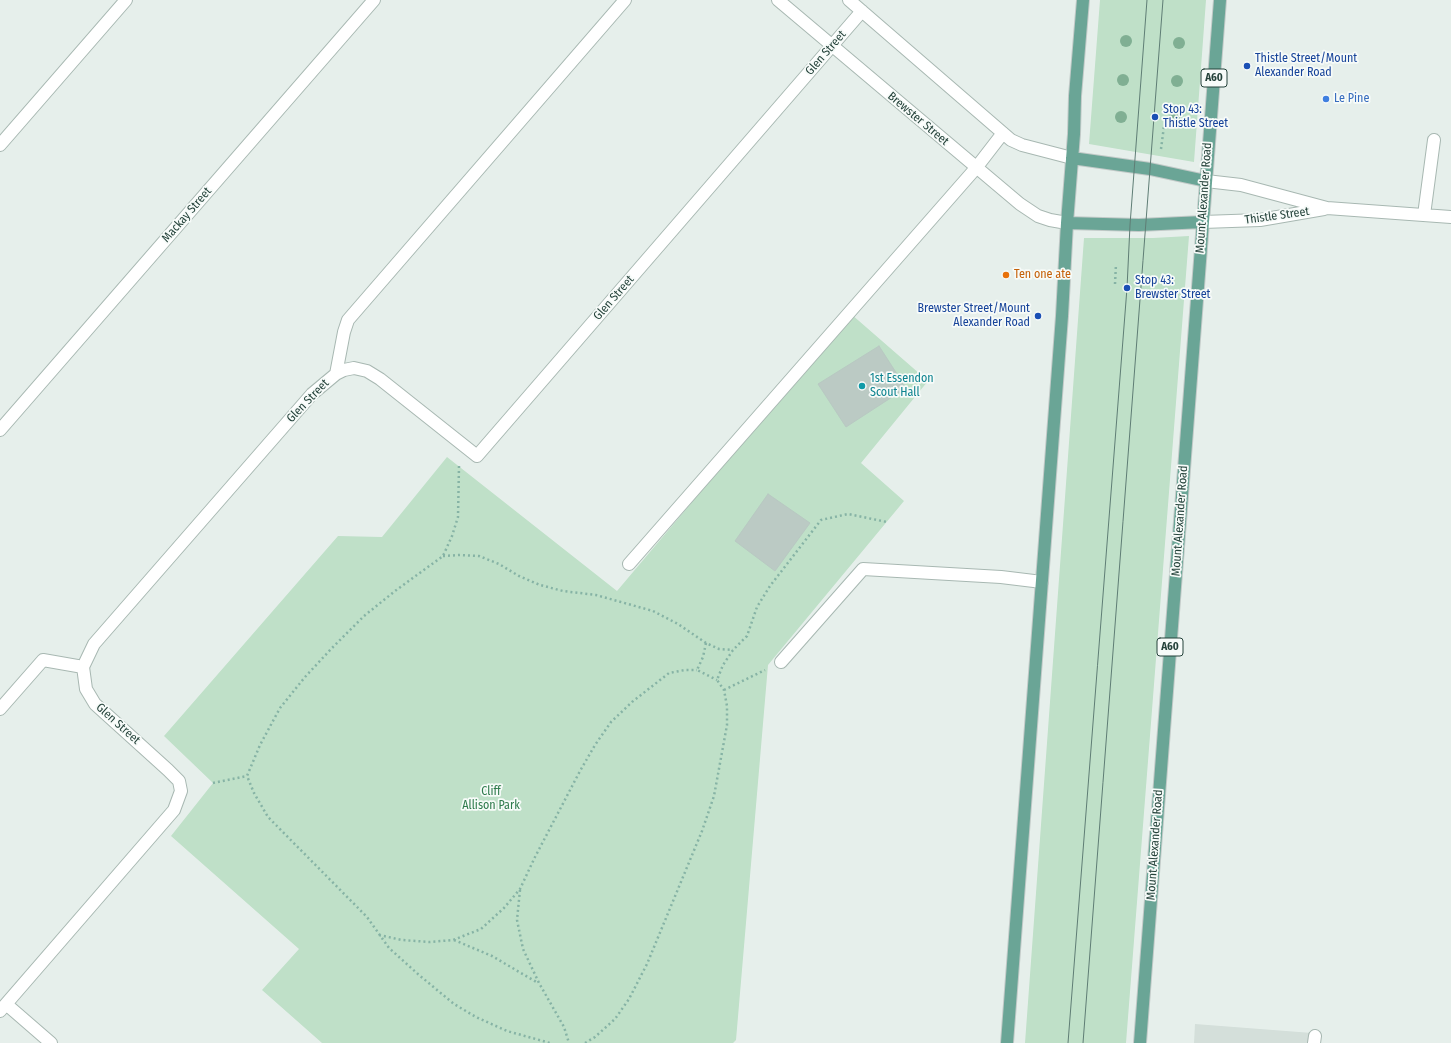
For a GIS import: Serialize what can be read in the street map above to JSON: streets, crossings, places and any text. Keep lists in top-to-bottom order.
{
  "streets": {
    "main road": ["A60", "Mount Alexander Road"],
    "street": [
      "Glen Street",
      "Brewster Street",
      "Mackay Street",
      "Thistle Street"
    ]
  },
  "crossings": [
    ["Glen Street", "Brewster Street"],
    ["Mount Alexander Road", "Thistle Street"]
  ],
  "parks": ["Cliff Allison Park"],
  "places": [
    "Thistle Street/Mount Alexander Road",
    "Le Pine",
    "Stop 43: Thistle Street",
    "Ten one ate",
    "Stop 43: Brewster Street",
    "Brewster Street/Mount Alexander Road",
    "1st Essendon Scout Hall"
  ]
}
